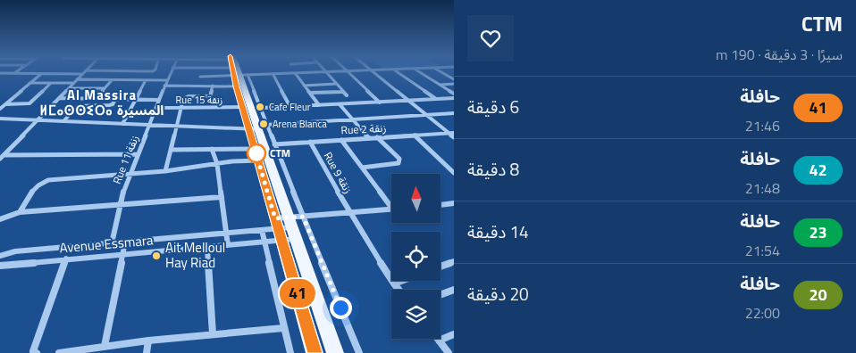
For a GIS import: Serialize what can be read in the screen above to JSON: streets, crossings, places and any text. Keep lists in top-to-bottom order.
{
  "streets": {
    "street": [
      "Rue 15 زنقة",
      "Rue 2 زنقة",
      "Rue 11 زنقة",
      "Rue 9 زنقة",
      "Avenue Essmara"
    ]
  },
  "crossings": [
    ["Rue 15 زنقة", "Rue 11 زنقة"],
    ["Rue 2 زنقة", "Rue 9 زنقة"],
    ["Rue 11 زنقة", "Avenue Essmara"]
  ],
  "districts": ["Al Massira ⵍⵎⴰⵙⵙⵉⵔⴰ المسيرة"],
  "places": [
    "Cafe Fleur",
    "Arena Blanca",
    "CTM",
    "Ait Melloul Hay Riad"
  ],
  "lines": ["bus line 41"],
  "north": "top",
  "page": {
    "heading": ["CTM", "سيرًا · 3 دقيقة · 190 m"],
    "on_map": "41",
    "list": [
      {
        "mark": "41",
        "name": "حافلة",
        "note": "21:46",
        "value": "6 دقيقة"
      },
      {
        "mark": "42",
        "name": "حافلة",
        "note": "21:48",
        "value": "8 دقيقة"
      },
      {
        "mark": "23",
        "name": "حافلة",
        "note": "21:54",
        "value": "14 دقيقة"
      },
      {
        "mark": "20",
        "name": "حافلة",
        "note": "22:00",
        "value": "20 دقيقة"
      }
    ]
  }
}
